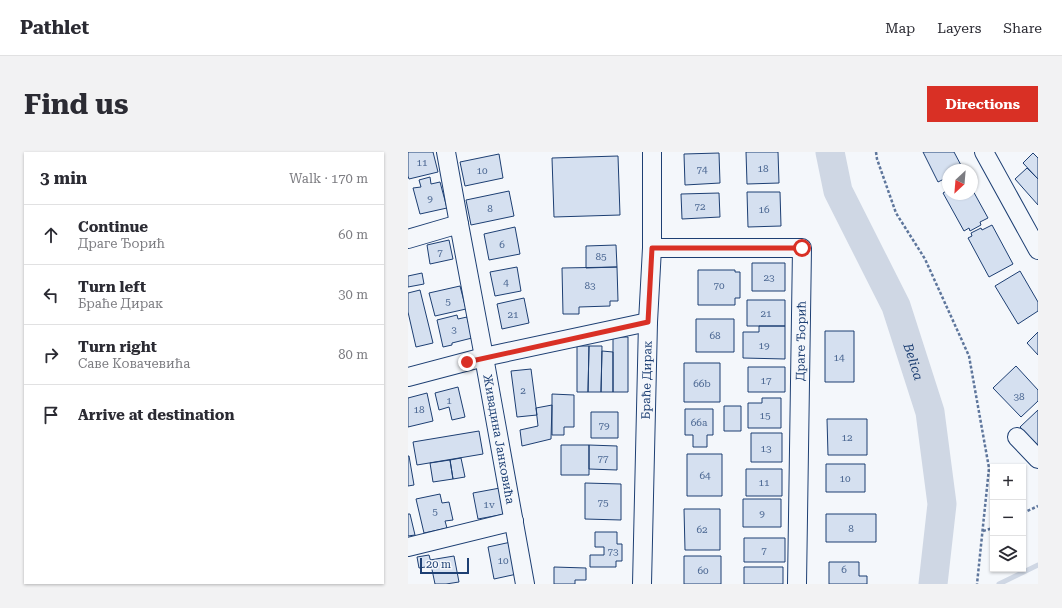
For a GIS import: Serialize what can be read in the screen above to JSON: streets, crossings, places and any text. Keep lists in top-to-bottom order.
{
  "streets": {
    "street": ["Драге Ђорић", "Браће Дирак", "Живадина Јанковића"]
  },
  "crossings": [
    ["Драге Ђорић", "Браће Дирак"]
  ],
  "water": ["Belica"],
  "house_numbers": [
    "11",
    "18",
    "74",
    "10",
    "9",
    "72",
    "8",
    "16",
    "6",
    "7",
    "85",
    "23",
    "4",
    "83",
    "70",
    "5",
    "21",
    "21",
    "3",
    "68",
    "19",
    "14",
    "17",
    "66b",
    "2",
    "38",
    "1",
    "18",
    "15",
    "66a",
    "79",
    "12",
    "13",
    "77",
    "64",
    "10",
    "11",
    "75",
    "1v",
    "5",
    "9",
    "8",
    "62",
    "7",
    "73",
    "10",
    "6",
    "60"
  ],
  "scale_bar": "20 m",
  "north": "bottom left",
  "page": {
    "header": "Pathlet",
    "nav": ["Map", "Layers", "Share"],
    "buttons": "Directions",
    "title": "Find us",
    "heading": ["3 min", "Walk · 170 m"],
    "list": [
      ["Continue", "Драге Ђорић", "60 m"],
      ["Turn left", "Браће Дирак", "30 m"],
      ["Turn right", "Саве Ковачевића", "80 m"],
      "Arrive at destination"
    ],
    "map_buttons": ["+", "−"],
    "scale": "20 m"
  }
}
